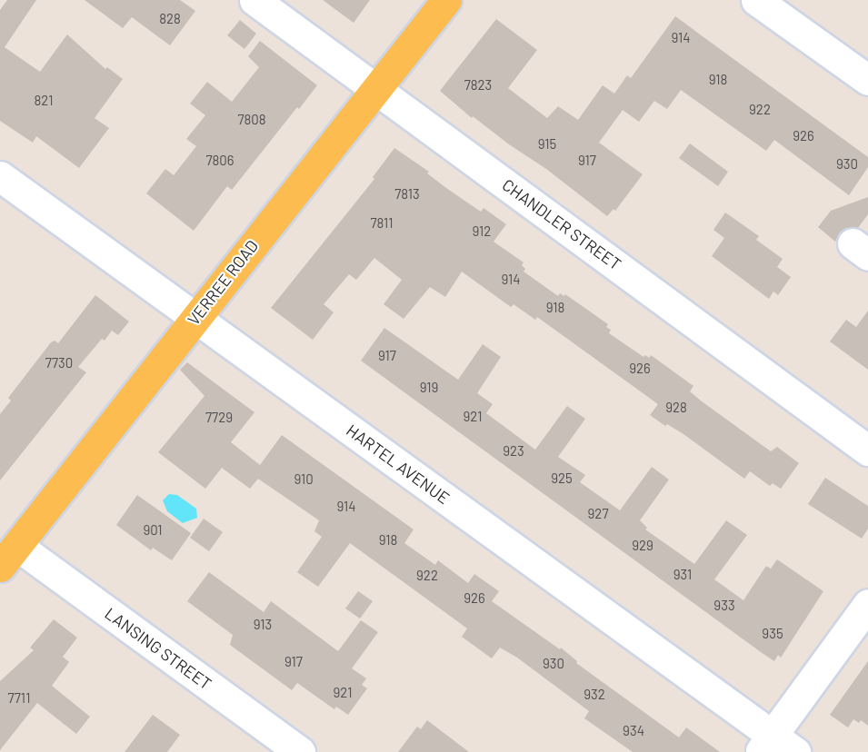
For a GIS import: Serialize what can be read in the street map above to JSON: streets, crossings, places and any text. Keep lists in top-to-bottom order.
{
  "streets": {
    "main road": ["VERREE ROAD"],
    "street": ["CHANDLER STREET", "HARTEL AVENUE", "LANSING STREET"]
  },
  "crossings": [
    ["CHANDLER STREET", "VERREE ROAD"],
    ["VERREE ROAD", "HARTEL AVENUE"],
    ["VERREE ROAD", "LANSING STREET"]
  ],
  "house_numbers": [
    "828",
    "914",
    "918",
    "7823",
    "821",
    "922",
    "7808",
    "926",
    "915",
    "7806",
    "917",
    "930",
    "7813",
    "7811",
    "912",
    "914",
    "918",
    "917",
    "7730",
    "926",
    "919",
    "928",
    "921",
    "7729",
    "923",
    "925",
    "910",
    "914",
    "927",
    "901",
    "918",
    "929",
    "931",
    "922",
    "926",
    "933",
    "913",
    "935",
    "917",
    "930",
    "921",
    "932",
    "7711",
    "934"
  ]
}
